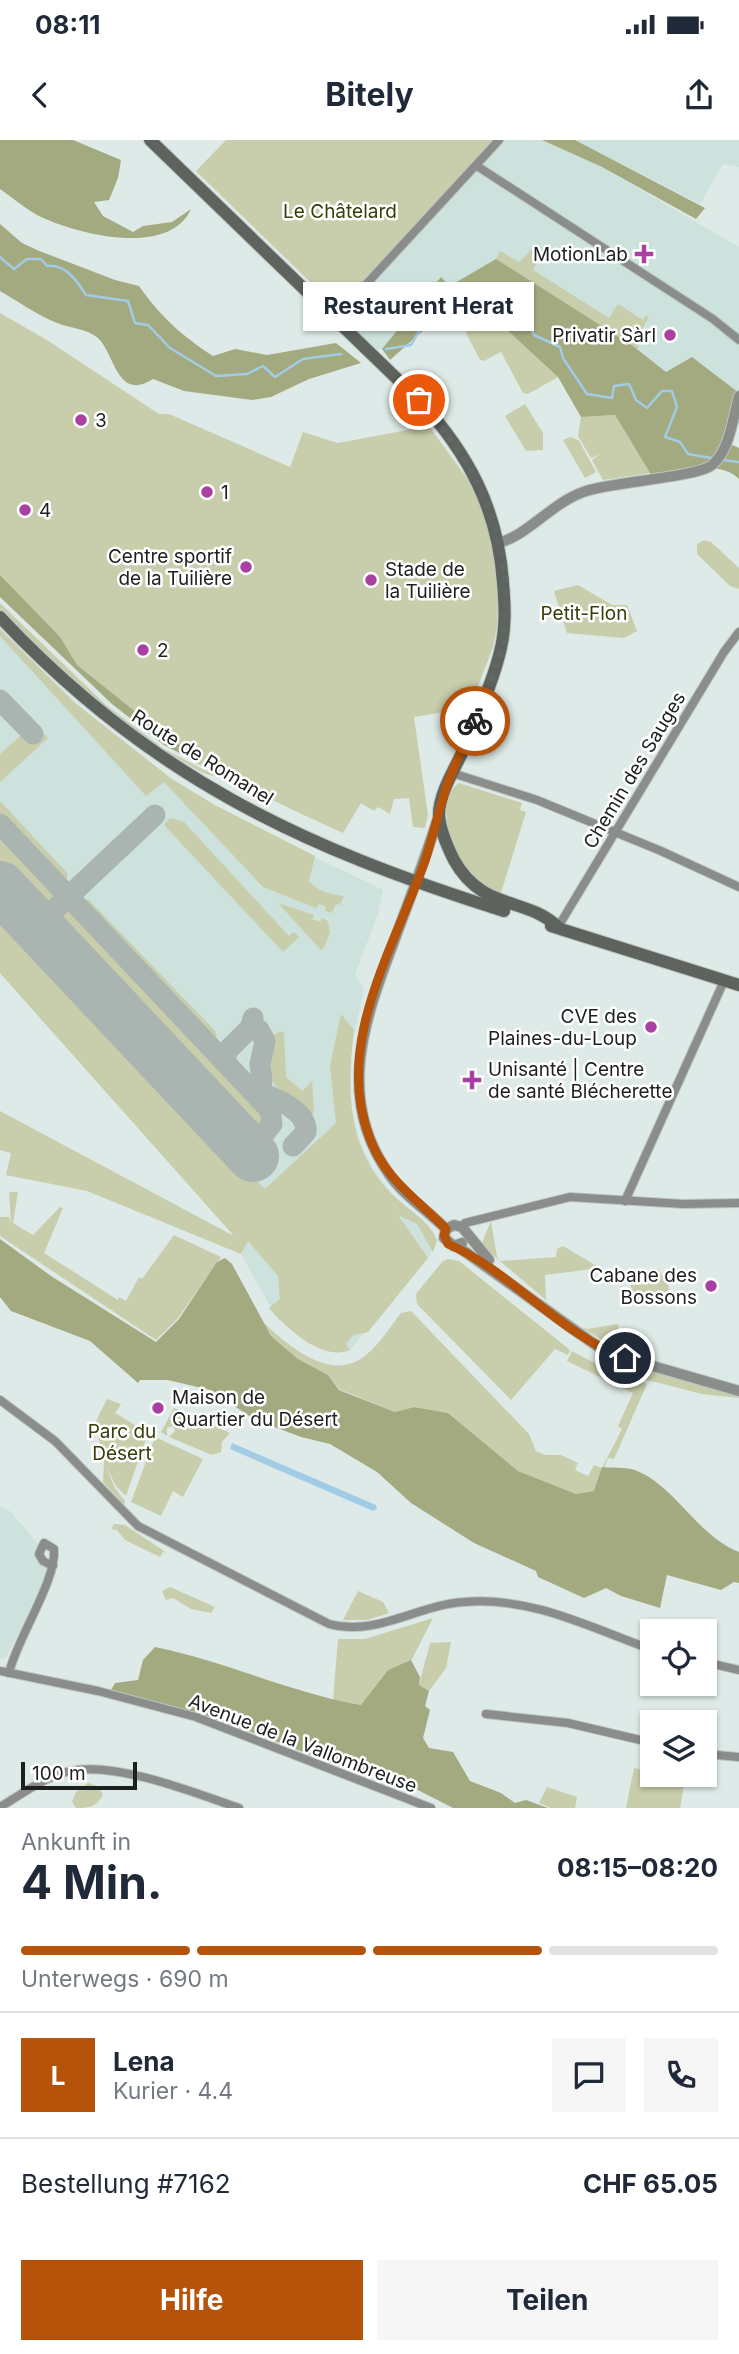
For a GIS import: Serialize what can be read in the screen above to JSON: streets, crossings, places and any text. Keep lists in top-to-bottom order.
{
  "streets": {
    "main road": ["Route de Romanel"],
    "street": ["Chemin des Sauges", "Avenue de la Vallombreuse"]
  },
  "crossings": [
    ["Route de Romanel", "Chemin des Sauges"]
  ],
  "parks": ["Le Châtelard", "Petit-Flon", "Parc du Désert"],
  "places": {
    "health": ["MotionLab", "Unisanté | Centre de santé Blécherette"],
    "other": [
      "Privatir Sàrl",
      "Restaurent Herat",
      "3",
      "1",
      "4",
      "Centre sportif de la Tuilière",
      "Stade de la Tuilière",
      "2",
      "CVE des Plaines-du-Loup",
      "Cabane des Bossons",
      "Maison de Quartier du Désert"
    ]
  },
  "scale_bar": "100 m",
  "page": {
    "status": "08:11",
    "header": "Bitely",
    "bubble": "Restaurent Herat",
    "scale": "100 m",
    "heading": ["4 Min.", "Ankunft in", "08:15–08:20"],
    "panel": [
      "Lena",
      "Kurier · 4.4",
      "Bestellung #7162",
      "CHF 65.05"
    ],
    "bar": "Unterwegs · 690 m",
    "round": "L",
    "buttons": ["Hilfe", "Teilen"]
  }
}
